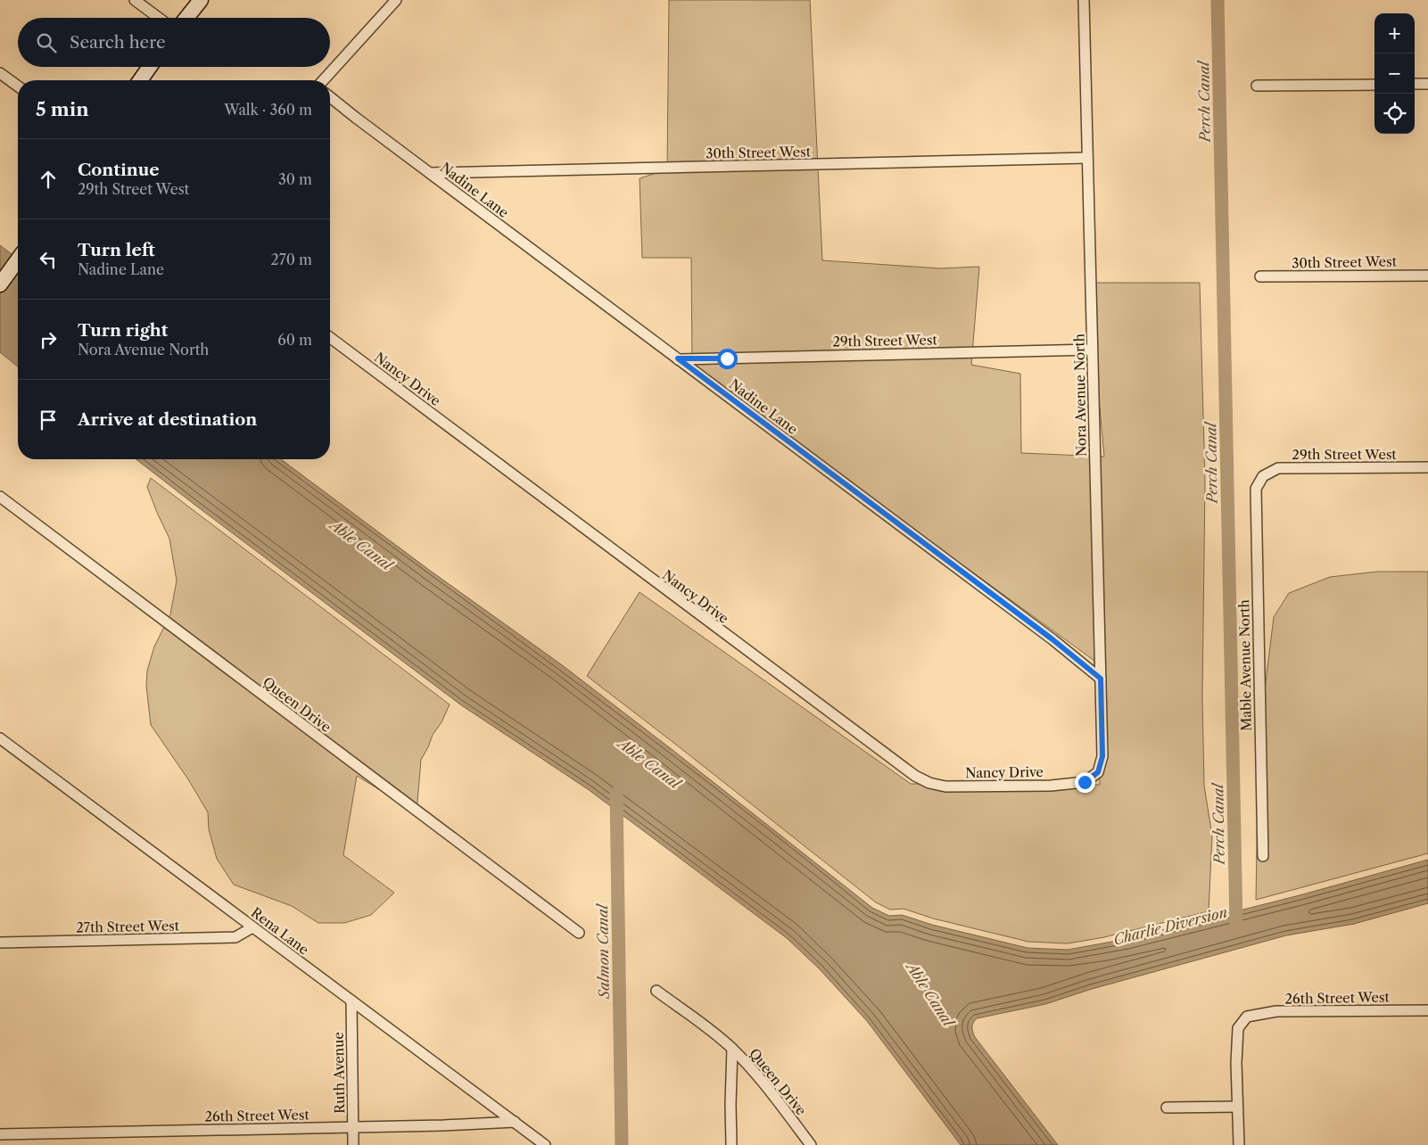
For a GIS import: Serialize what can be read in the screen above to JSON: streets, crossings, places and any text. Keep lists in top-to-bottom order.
{
  "streets": {
    "street": [
      "30th Street West",
      "Nadine Lane",
      "29th Street West",
      "Nancy Drive",
      "Nora Avenue North",
      "Mable Avenue North",
      "Queen Drive",
      "27th Street West",
      "Rena Lane",
      "26th Street West",
      "Ruth Avenue"
    ]
  },
  "crossings": [
    ["30th Street West", "Nadine Lane"],
    ["30th Street West", "Nora Avenue North"],
    ["Nadine Lane", "29th Street West"],
    ["Nadine Lane", "Nora Avenue North"],
    ["29th Street West", "Nora Avenue North"],
    ["29th Street West", "Mable Avenue North"],
    ["Nancy Drive", "Nora Avenue North"],
    ["27th Street West", "Rena Lane"],
    ["Rena Lane", "26th Street West"],
    ["Rena Lane", "Ruth Avenue"],
    ["26th Street West", "Ruth Avenue"]
  ],
  "water": [
    "Perch Canal",
    "Able Canal",
    "Charlie Diversion",
    "Salmon Canal"
  ],
  "page": {
    "map_buttons": ["+", "−"],
    "search": "Search here",
    "heading": ["5 min", "Walk · 360 m"],
    "list": [
      ["Continue", "29th Street West", "30 m"],
      ["Turn left", "Nadine Lane", "270 m"],
      ["Turn right", "Nora Avenue North", "60 m"],
      "Arrive at destination"
    ]
  }
}
